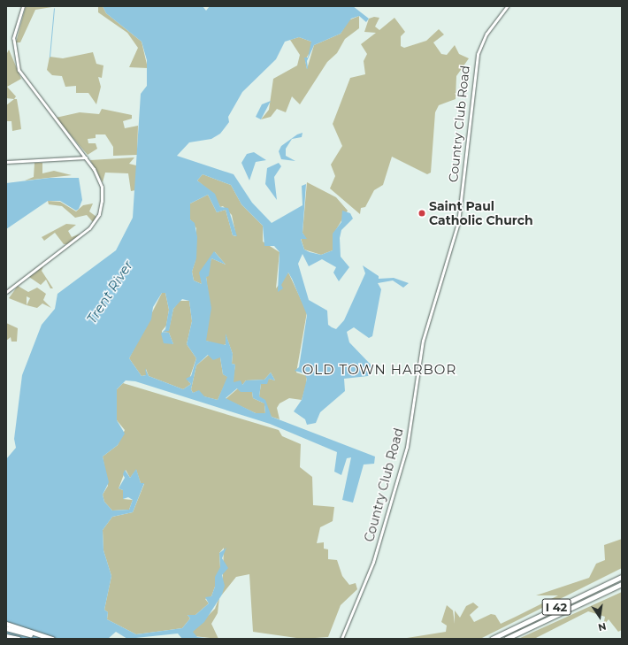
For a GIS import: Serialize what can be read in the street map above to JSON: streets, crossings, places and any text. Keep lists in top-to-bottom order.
{
  "streets": {
    "highway": ["I 42"],
    "street": ["Country Club Road"]
  },
  "districts": ["OLD TOWN HARBOR"],
  "water": ["Trent River"],
  "places": ["Saint Paul Catholic Church"],
  "north": "bottom"
}
